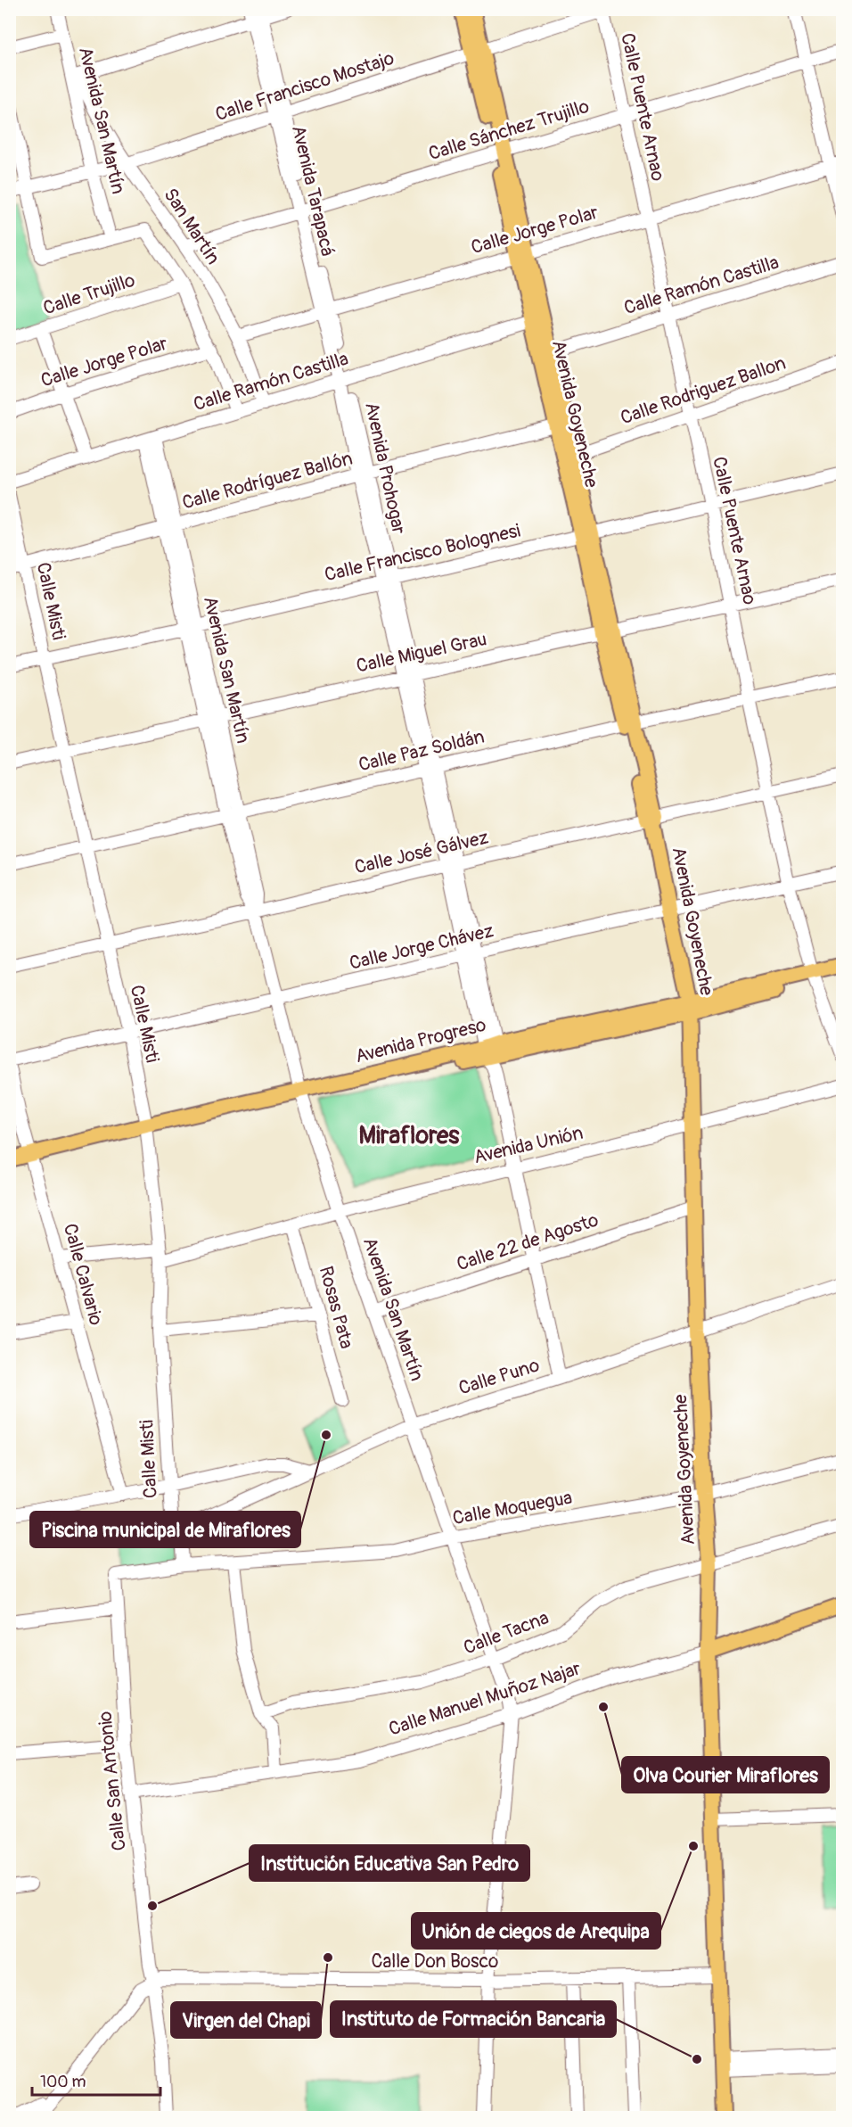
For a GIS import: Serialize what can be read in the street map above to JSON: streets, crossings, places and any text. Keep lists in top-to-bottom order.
{
  "streets": {
    "main road": ["Avenida Goyeneche", "Avenida Progreso", "Calle Manuel Muñoz Najar"],
    "street": [
      "Calle Francisco Mostajo",
      "Calle Puente Arnao",
      "Avenida San Martín",
      "Calle Sánchez Trujillo",
      "Avenida Tarapacá",
      "San Martín",
      "Calle Jorge Polar",
      "Calle Ramón Castilla",
      "Calle Trujillo",
      "Calle Rodriguez Ballon",
      "Avenida Prohogar",
      "Calle Rodríguez Ballón",
      "Calle Francisco Bolognesi",
      "Calle Misti",
      "Calle Miguel Grau",
      "Calle Paz Soldán",
      "Calle José Gálvez",
      "Calle Jorge Chávez",
      "Avenida Unión",
      "Calle 22 de Agosto",
      "Calle Calvario",
      "Rosas Pata",
      "Calle Puno",
      "Calle Moquegua",
      "Calle Tacna",
      "Calle San Antonio",
      "Calle Don Bosco"
    ]
  },
  "crossings": [
    ["Calle Francisco Mostajo", "Calle Puente Arnao"],
    ["Calle Francisco Mostajo", "Avenida San Martín"],
    ["Calle Francisco Mostajo", "Avenida Tarapacá"],
    ["Calle Francisco Mostajo", "San Martín"],
    ["Calle Francisco Mostajo", "Avenida Goyeneche"],
    ["Calle Puente Arnao", "Calle Sánchez Trujillo"],
    ["Calle Puente Arnao", "Calle Jorge Polar"],
    ["Calle Puente Arnao", "Calle Ramón Castilla"],
    ["Calle Puente Arnao", "Calle Rodriguez Ballon"],
    ["Calle Puente Arnao", "Calle Francisco Bolognesi"],
    ["Calle Puente Arnao", "Calle Miguel Grau"],
    ["Calle Puente Arnao", "Calle Paz Soldán"],
    ["Calle Puente Arnao", "Calle José Gálvez"],
    ["Calle Puente Arnao", "Calle Jorge Chávez"],
    ["Calle Puente Arnao", "Avenida Progreso"],
    ["Avenida San Martín", "San Martín"],
    ["Avenida San Martín", "Calle Ramón Castilla"],
    ["Avenida San Martín", "Calle Rodríguez Ballón"],
    ["Avenida San Martín", "Calle Francisco Bolognesi"],
    ["Avenida San Martín", "Calle Miguel Grau"],
    ["Avenida San Martín", "Calle Paz Soldán"],
    ["Avenida San Martín", "Calle José Gálvez"],
    ["Avenida San Martín", "Calle Jorge Chávez"],
    ["Avenida San Martín", "Avenida Progreso"],
    ["Avenida San Martín", "Avenida Unión"],
    ["Avenida San Martín", "Calle 22 de Agosto"],
    ["Avenida San Martín", "Calle Puno"],
    ["Avenida San Martín", "Calle Moquegua"],
    ["Avenida San Martín", "Calle Tacna"],
    ["Avenida San Martín", "Calle Manuel Muñoz Najar"],
    ["Avenida San Martín", "Calle Don Bosco"],
    ["Calle Sánchez Trujillo", "Avenida Tarapacá"],
    ["Calle Sánchez Trujillo", "San Martín"],
    ["Calle Sánchez Trujillo", "Avenida Goyeneche"],
    ["Avenida Tarapacá", "Calle Jorge Polar"],
    ["Avenida Tarapacá", "Calle Ramón Castilla"],
    ["Avenida Tarapacá", "Avenida Prohogar"],
    ["San Martín", "Calle Jorge Polar"],
    ["San Martín", "Calle Ramón Castilla"],
    ["Calle Jorge Polar", "Avenida Goyeneche"],
    ["Calle Ramón Castilla", "Avenida Goyeneche"],
    ["Calle Ramón Castilla", "Avenida Prohogar"],
    ["Calle Rodriguez Ballon", "Avenida Goyeneche"],
    ["Avenida Goyeneche", "Calle Rodríguez Ballón"],
    ["Avenida Goyeneche", "Calle Francisco Bolognesi"],
    ["Avenida Goyeneche", "Calle Miguel Grau"],
    ["Avenida Goyeneche", "Calle Paz Soldán"],
    ["Avenida Goyeneche", "Calle José Gálvez"],
    ["Avenida Goyeneche", "Calle Jorge Chávez"],
    ["Avenida Goyeneche", "Avenida Progreso"],
    ["Avenida Goyeneche", "Avenida Unión"],
    ["Avenida Goyeneche", "Calle 22 de Agosto"],
    ["Avenida Goyeneche", "Calle Puno"],
    ["Avenida Goyeneche", "Calle Moquegua"],
    ["Avenida Goyeneche", "Calle Tacna"],
    ["Avenida Goyeneche", "Calle Manuel Muñoz Najar"],
    ["Avenida Goyeneche", "Calle Don Bosco"],
    ["Avenida Prohogar", "Calle Rodríguez Ballón"],
    ["Avenida Prohogar", "Calle Francisco Bolognesi"],
    ["Avenida Prohogar", "Calle Miguel Grau"],
    ["Avenida Prohogar", "Calle Paz Soldán"],
    ["Avenida Prohogar", "Calle José Gálvez"],
    ["Avenida Prohogar", "Calle Jorge Chávez"],
    ["Avenida Prohogar", "Avenida Progreso"],
    ["Avenida Prohogar", "Avenida Unión"],
    ["Avenida Prohogar", "Calle 22 de Agosto"],
    ["Avenida Prohogar", "Calle Puno"],
    ["Calle Rodríguez Ballón", "Calle Misti"],
    ["Calle Francisco Bolognesi", "Calle Misti"],
    ["Calle Misti", "Calle Miguel Grau"],
    ["Calle Misti", "Calle Paz Soldán"],
    ["Calle Misti", "Calle José Gálvez"],
    ["Calle Misti", "Calle Jorge Chávez"],
    ["Calle Misti", "Avenida Progreso"],
    ["Calle Misti", "Avenida Unión"],
    ["Calle Misti", "Calle Puno"],
    ["Calle Misti", "Calle Moquegua"],
    ["Calle Jorge Chávez", "Calle Calvario"],
    ["Avenida Progreso", "Calle Calvario"],
    ["Avenida Unión", "Calle Calvario"],
    ["Avenida Unión", "Rosas Pata"],
    ["Calle Moquegua", "Calle San Antonio"],
    ["Calle Manuel Muñoz Najar", "Calle San Antonio"],
    ["Calle San Antonio", "Calle Don Bosco"]
  ],
  "districts": ["Miraflores"],
  "places": [
    "Piscina municipal de Miraflores",
    "Olva Courier Miraflores",
    "Unión de ciegos de Arequipa",
    "Institución Educativa San Pedro",
    "Virgen del Chapi",
    "Instituto de Formación Bancaria"
  ],
  "scale_bar": "100 m"
}
